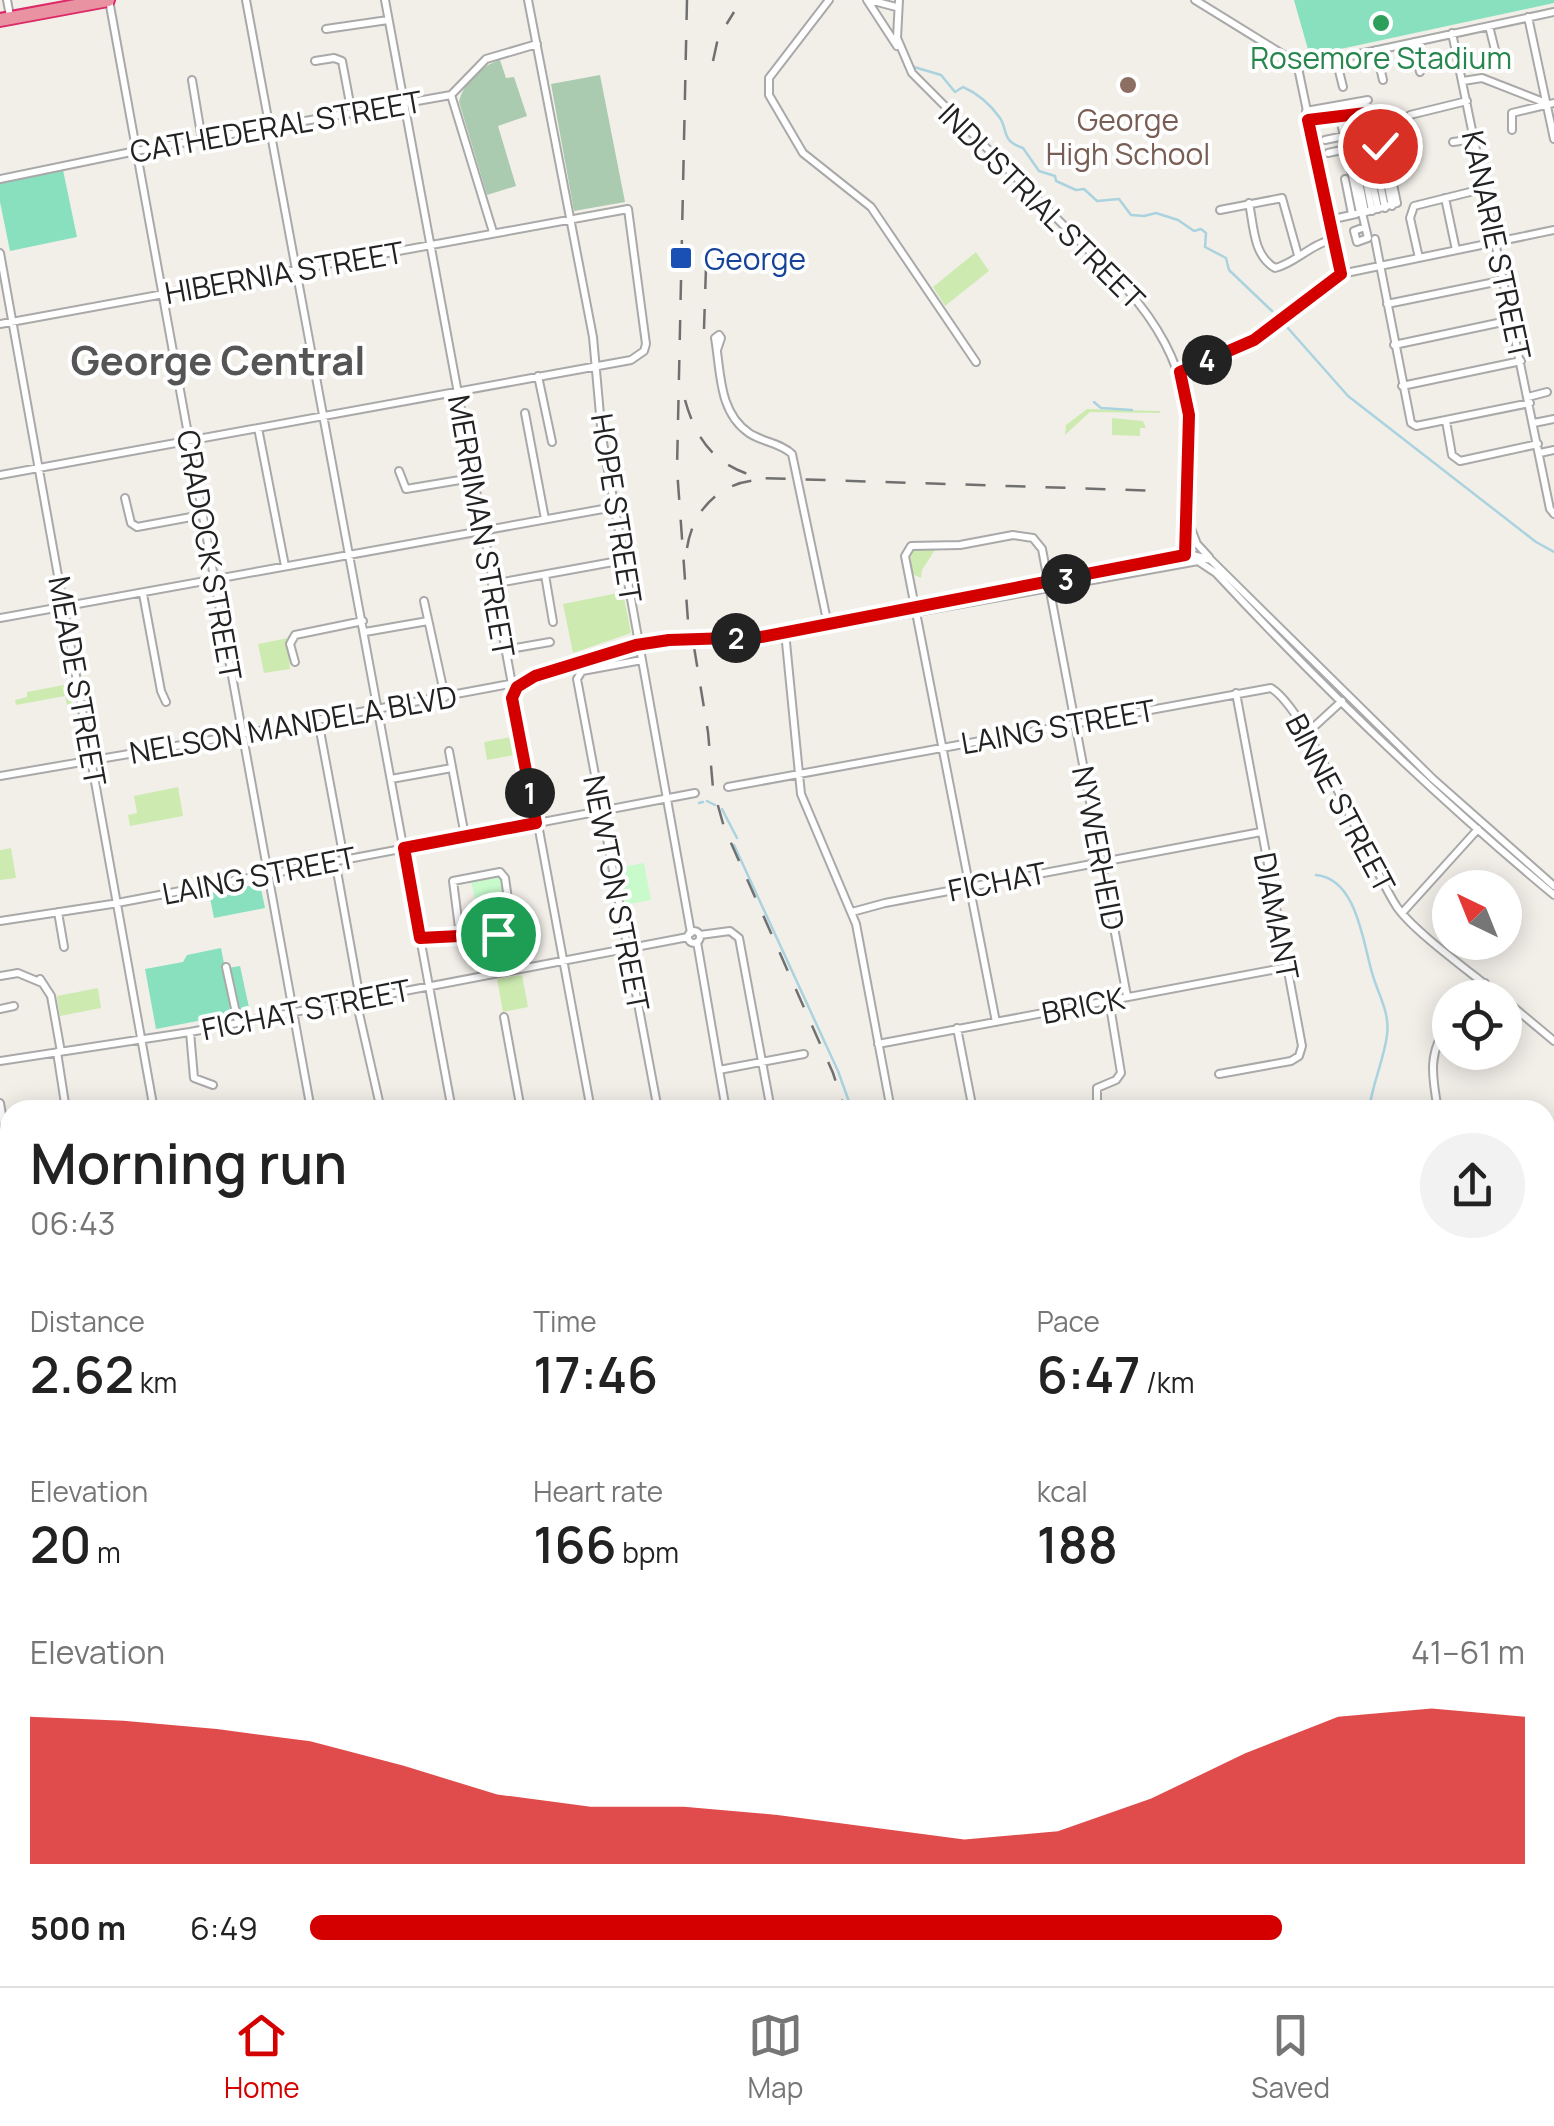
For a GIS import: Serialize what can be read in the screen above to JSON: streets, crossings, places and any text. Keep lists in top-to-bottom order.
{
  "streets": {
    "street": [
      "CATHEDERAL STREET",
      "INDUSTRIAL STREET",
      "KANARIE STREET",
      "HIBERNIA STREET",
      "HOPE STREET",
      "MERRIMAN STREET",
      "CRADOCK STREET",
      "MEADE STREET",
      "NELSON MANDELA BLVD",
      "LAING STREET",
      "BINNE STREET",
      "NYWERHEID",
      "FICHAT",
      "NEWTON STREET",
      "DIAMANT",
      "BRICK",
      "FICHAT STREET"
    ]
  },
  "crossings": [
    ["CATHEDERAL STREET", "HOPE STREET"],
    ["CATHEDERAL STREET", "MERRIMAN STREET"],
    ["CATHEDERAL STREET", "CRADOCK STREET"],
    ["INDUSTRIAL STREET", "NELSON MANDELA BLVD"],
    ["HIBERNIA STREET", "HOPE STREET"],
    ["HIBERNIA STREET", "MERRIMAN STREET"],
    ["HIBERNIA STREET", "CRADOCK STREET"],
    ["HIBERNIA STREET", "MEADE STREET"],
    ["HOPE STREET", "LAING STREET"],
    ["HOPE STREET", "NEWTON STREET"],
    ["HOPE STREET", "FICHAT STREET"],
    ["MERRIMAN STREET", "NELSON MANDELA BLVD"],
    ["MERRIMAN STREET", "LAING STREET"],
    ["MERRIMAN STREET", "FICHAT STREET"],
    ["CRADOCK STREET", "NELSON MANDELA BLVD"],
    ["CRADOCK STREET", "LAING STREET"],
    ["CRADOCK STREET", "FICHAT STREET"],
    ["MEADE STREET", "NELSON MANDELA BLVD"],
    ["MEADE STREET", "LAING STREET"],
    ["MEADE STREET", "FICHAT STREET"],
    ["NELSON MANDELA BLVD", "NYWERHEID"],
    ["LAING STREET", "BINNE STREET"],
    ["LAING STREET", "NYWERHEID"],
    ["LAING STREET", "NEWTON STREET"],
    ["LAING STREET", "DIAMANT"],
    ["NYWERHEID", "FICHAT"],
    ["NYWERHEID", "BRICK"],
    ["FICHAT", "DIAMANT"],
    ["NEWTON STREET", "FICHAT STREET"],
    ["DIAMANT", "BRICK"]
  ],
  "districts": ["George Central"],
  "places": {
    "other": ["Rosemore Stadium", "George High School"],
    "transit": ["George"]
  },
  "north": "top left",
  "page": {
    "pins": [
      "4",
      "3",
      "2",
      "1"
    ],
    "heading": ["Morning run", "06:43"],
    "stats": [
      ["Distance", "2.62 km"],
      ["Time", "17:46"],
      ["Pace", "6:47 /km"],
      ["Elevation", "20 m"],
      ["Heart rate", "166 bpm"],
      ["kcal", "188"]
    ],
    "chart": ["Elevation", "41–61 m"],
    "list": [
      {
        "name": "500 m",
        "note": "6:49"
      }
    ],
    "tabs": ["Home", "Map", "Saved"]
  }
}
